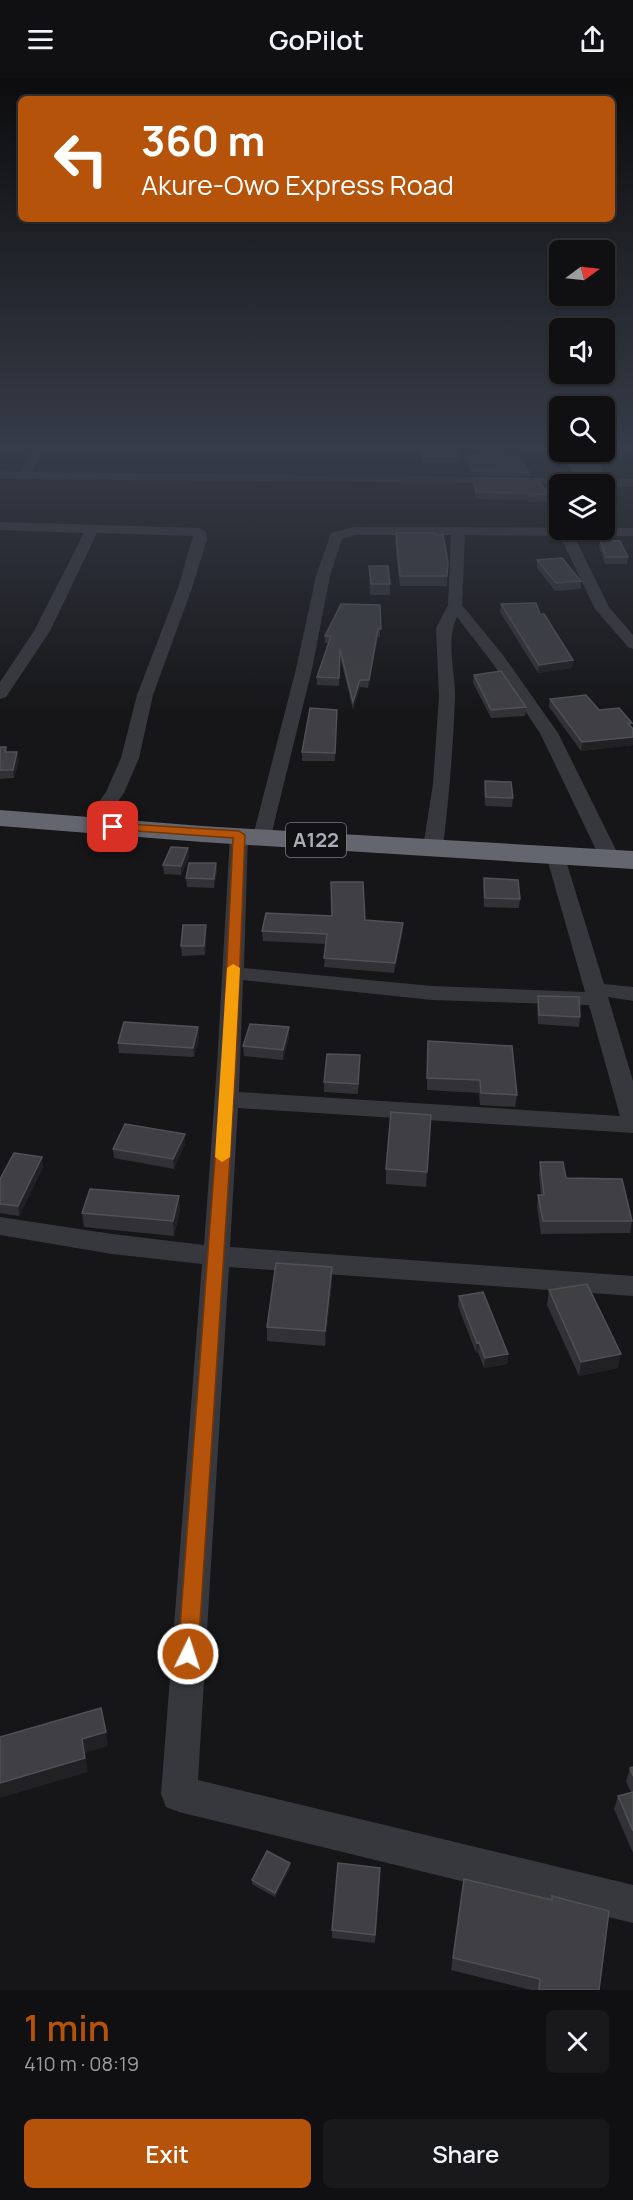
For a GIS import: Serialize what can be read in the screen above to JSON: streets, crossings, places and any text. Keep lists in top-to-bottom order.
{
  "streets": {
    "highway": ["A122"]
  },
  "north": "right",
  "page": {
    "header": "GoPilot",
    "turn": ["360 m", "Akure-Owo Express Road"],
    "heading": ["1 min", "410 m · 08:19"],
    "buttons": ["Exit", "Share"]
  }
}
